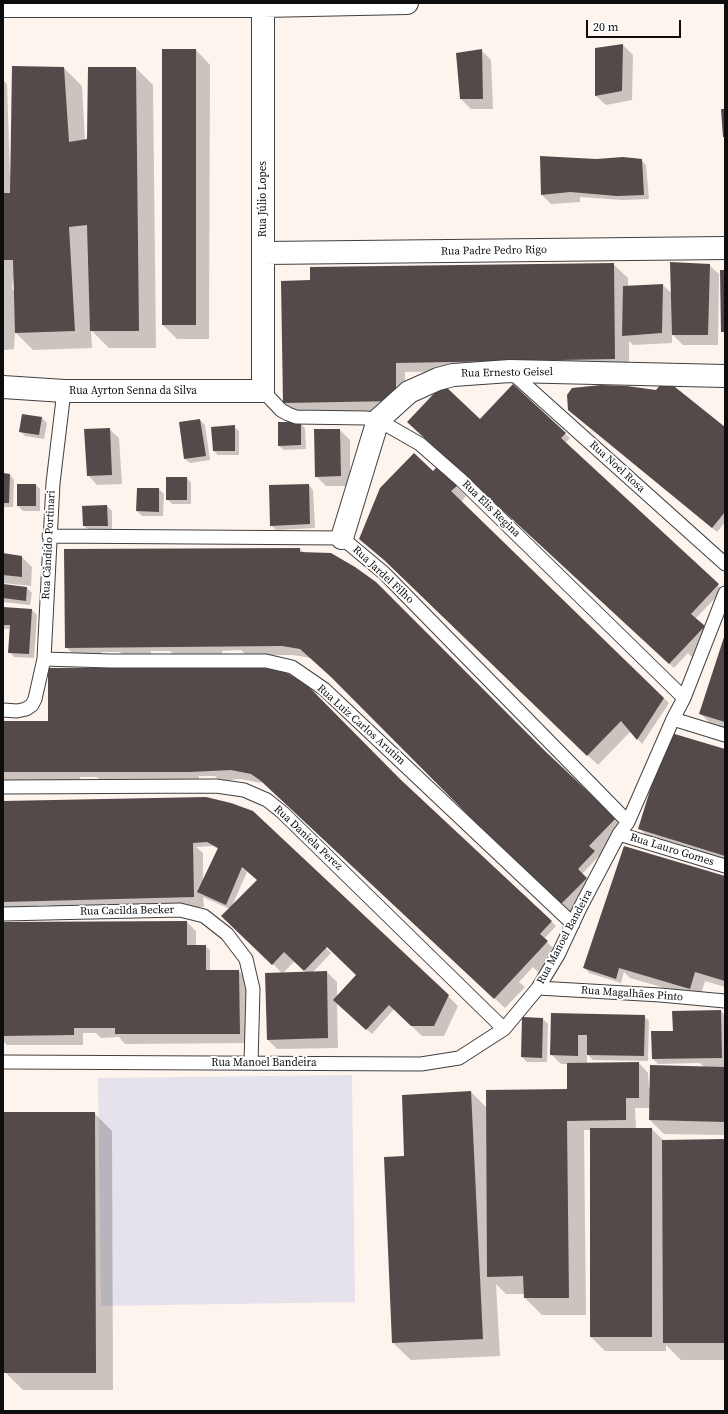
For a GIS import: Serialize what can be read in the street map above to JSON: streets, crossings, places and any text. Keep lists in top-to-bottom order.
{
  "streets": {
    "street": [
      "Rua Júlio Lopes",
      "Rua Padre Pedro Rigo",
      "Rua Ernesto Geisel",
      "Rua Ayrton Senna da Silva"
    ],
    "lane": [
      "Rua Noel Rosa",
      "Rua Elis Regina",
      "Rua Cândido Portinari",
      "Rua Jardel Filho",
      "Rua Luiz Carlos Arutim",
      "Rua Daniela Perez",
      "Rua Lauro Gomes",
      "Rua Cacilda Becker",
      "Rua Manoel Bandeira",
      "Rua Magalhães Pinto"
    ]
  },
  "crossings": [
    ["Rua Júlio Lopes", "Rua Padre Pedro Rigo"],
    ["Rua Júlio Lopes", "Rua Ayrton Senna da Silva"],
    ["Rua Júlio Lopes", "Rua Elis Regina"],
    ["Rua Ernesto Geisel", "Rua Noel Rosa"],
    ["Rua Ernesto Geisel", "Rua Elis Regina"],
    ["Rua Ayrton Senna da Silva", "Rua Elis Regina"],
    ["Rua Ayrton Senna da Silva", "Rua Cândido Portinari"],
    ["Rua Elis Regina", "Rua Manoel Bandeira"],
    ["Rua Cândido Portinari", "Rua Jardel Filho"],
    ["Rua Cândido Portinari", "Rua Luiz Carlos Arutim"],
    ["Rua Jardel Filho", "Rua Manoel Bandeira"],
    ["Rua Luiz Carlos Arutim", "Rua Manoel Bandeira"],
    ["Rua Daniela Perez", "Rua Manoel Bandeira"],
    ["Rua Lauro Gomes", "Rua Manoel Bandeira"],
    ["Rua Cacilda Becker", "Rua Manoel Bandeira"],
    ["Rua Manoel Bandeira", "Rua Magalhães Pinto"]
  ],
  "scale_bar": "20 m"
}
